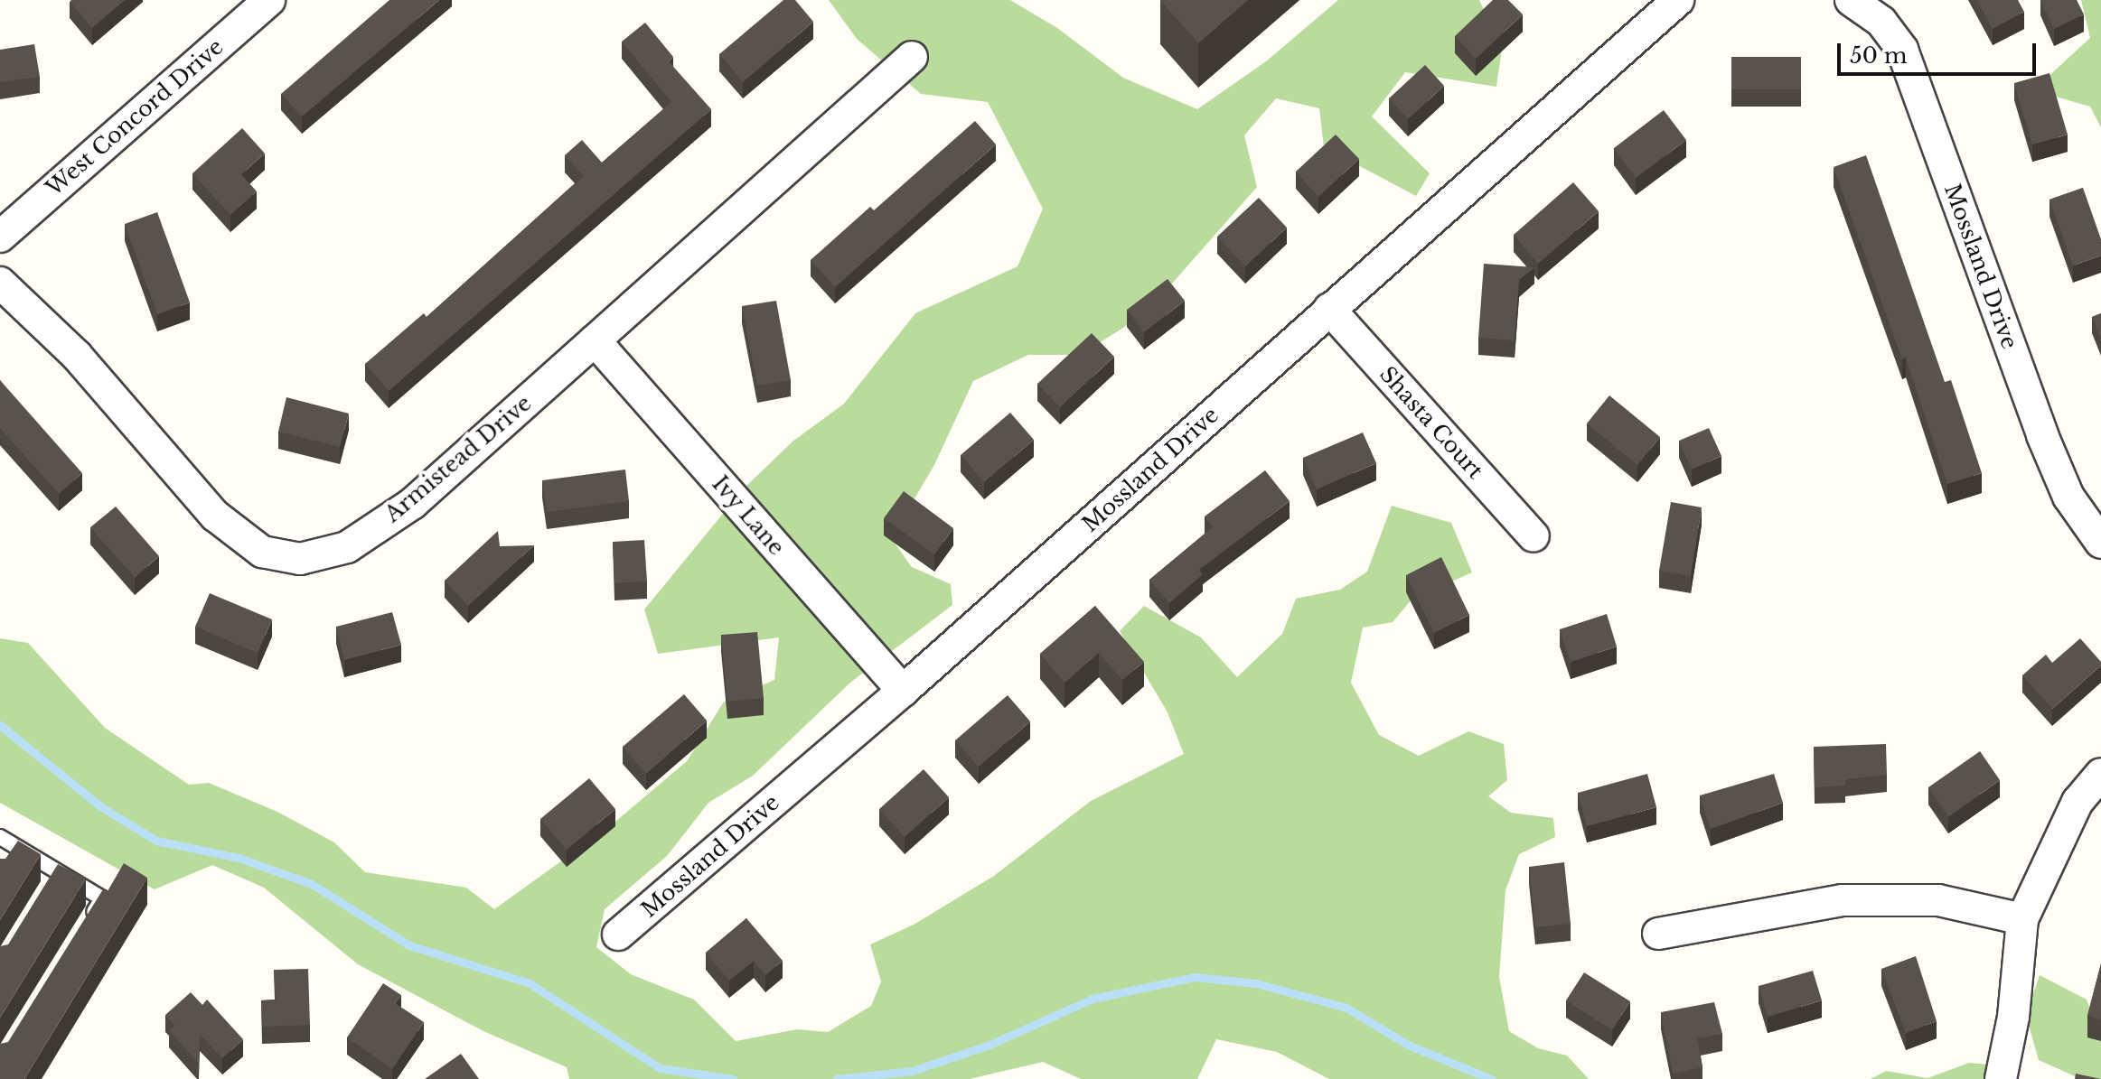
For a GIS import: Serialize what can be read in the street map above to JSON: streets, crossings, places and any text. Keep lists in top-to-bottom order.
{
  "streets": {
    "street": [
      "West Concord Drive",
      "Mossland Drive",
      "Shasta Court",
      "Armistead Drive",
      "Ivy Lane"
    ]
  },
  "crossings": [
    ["Mossland Drive", "Shasta Court"],
    ["Mossland Drive", "Ivy Lane"],
    ["Armistead Drive", "Ivy Lane"]
  ],
  "scale_bar": "50 m"
}
